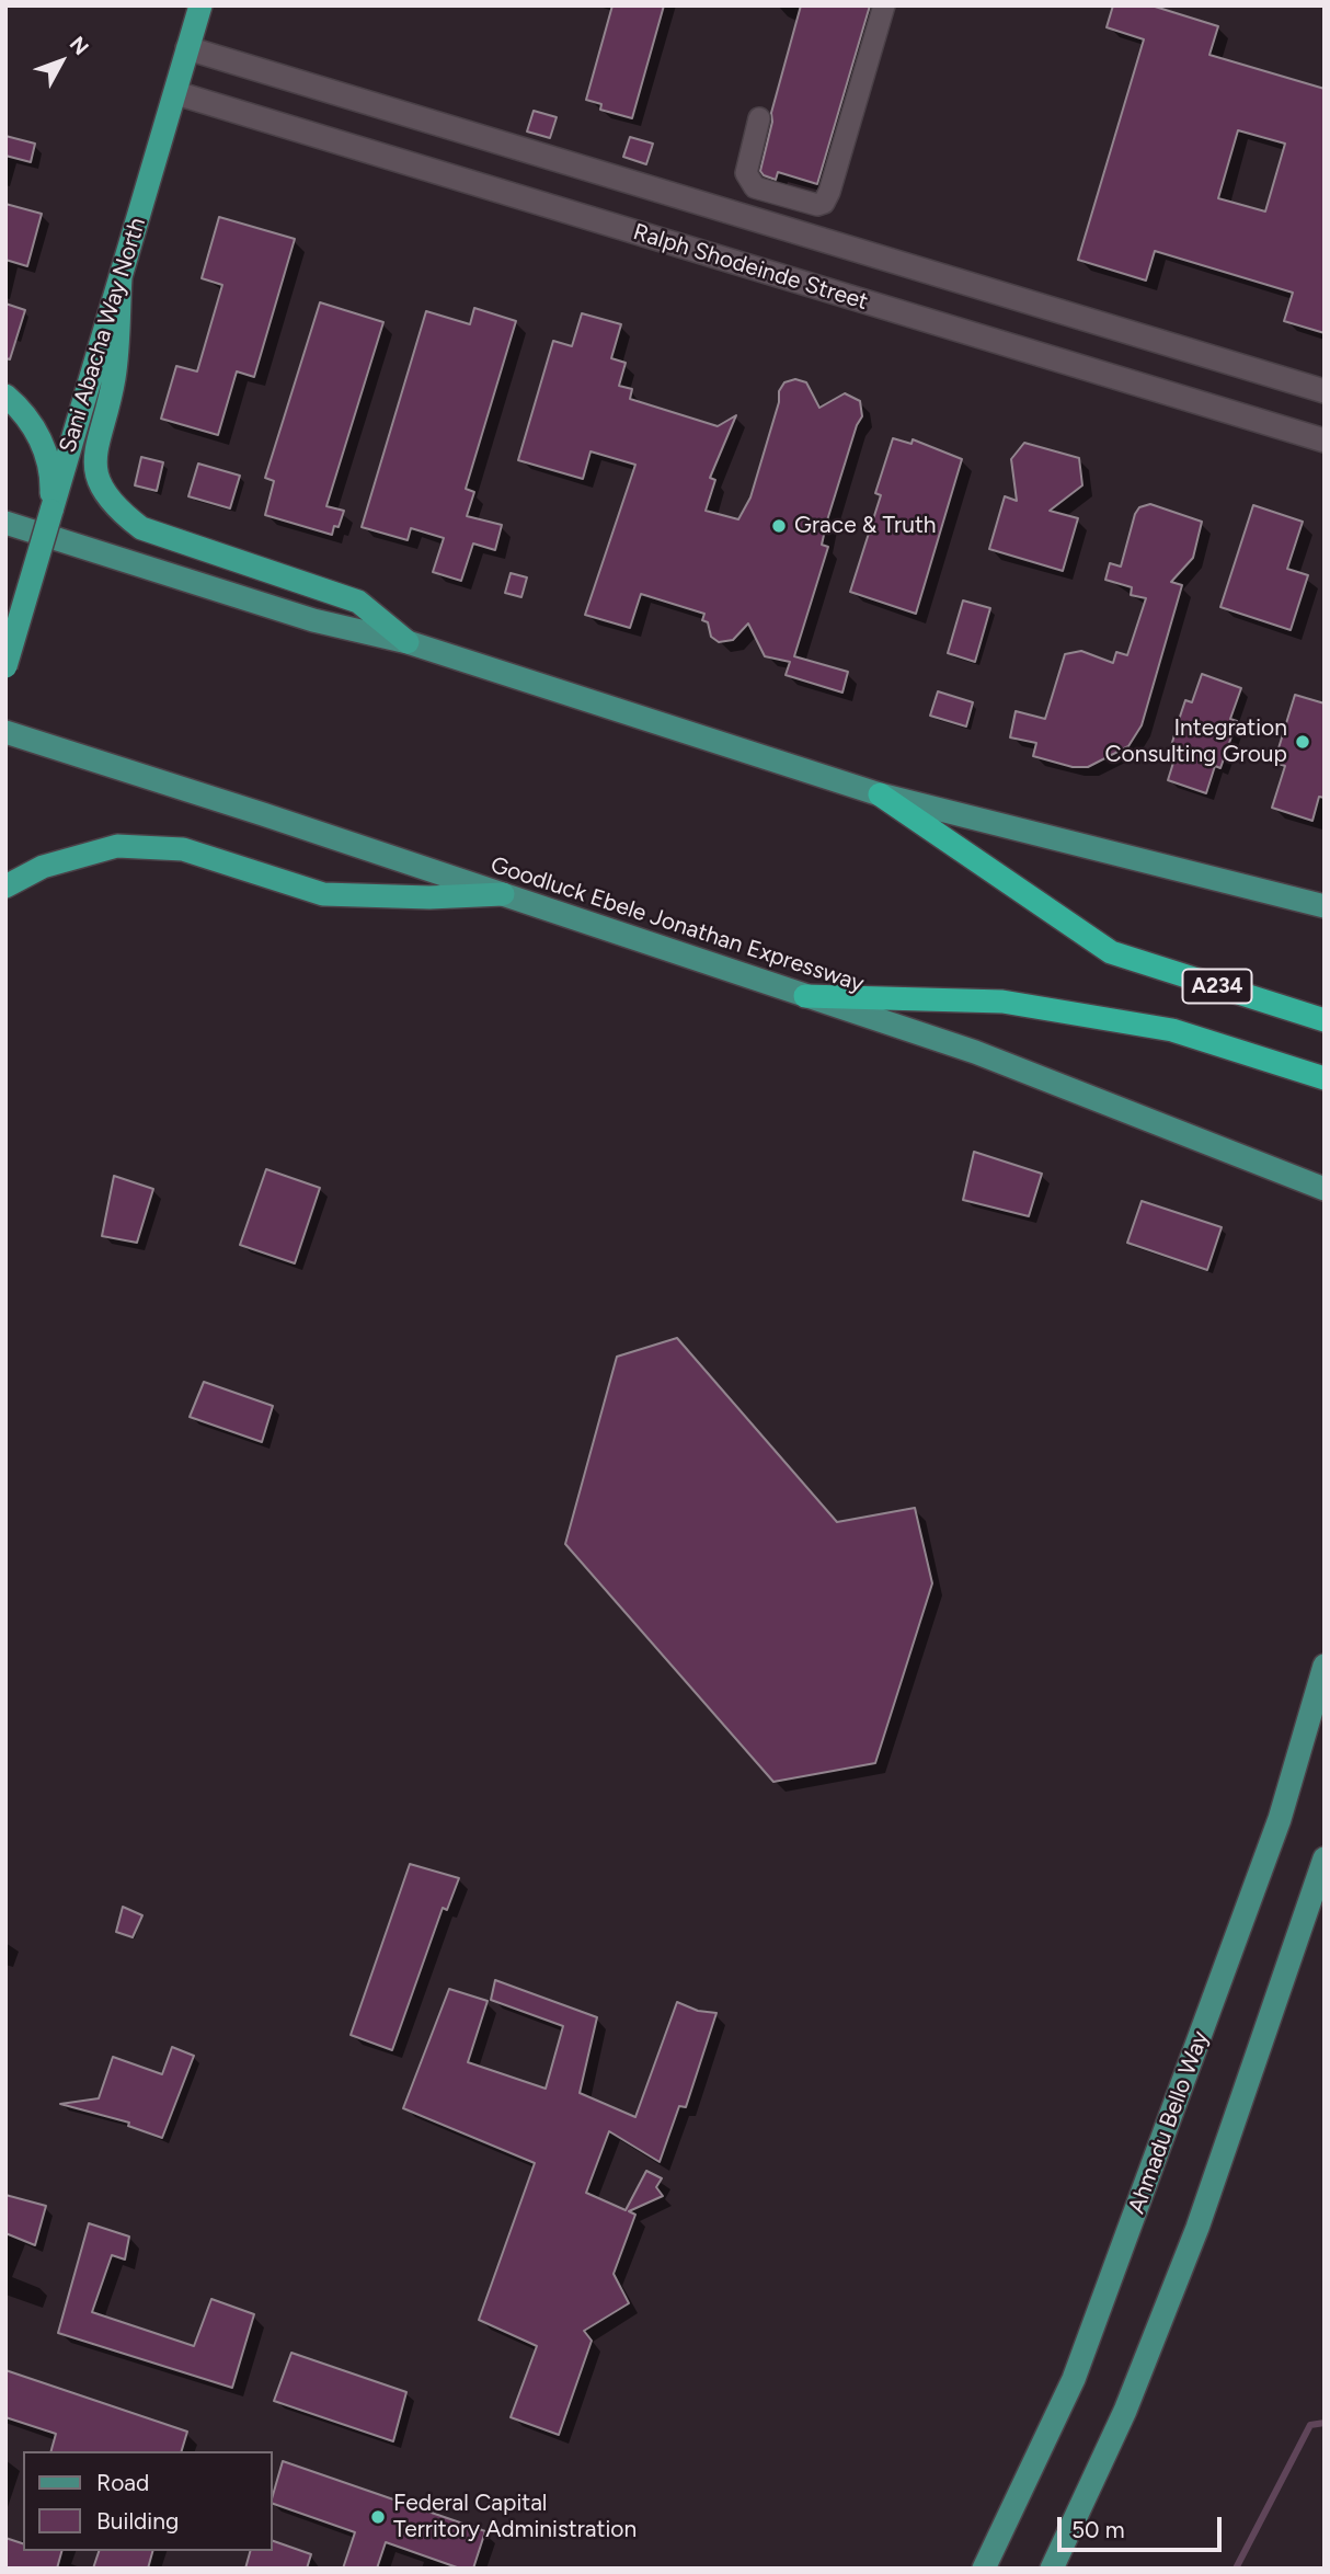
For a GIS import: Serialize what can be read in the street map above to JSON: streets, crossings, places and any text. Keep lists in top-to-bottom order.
{
  "streets": {
    "highway": ["Sani Abacha Way North", "A234"],
    "main road": ["Goodluck Ebele Jonathan Expressway", "Ahmadu Bello Way"],
    "street": ["Ralph Shodeinde Street"]
  },
  "crossings": [
    ["Ralph Shodeinde Street", "Sani Abacha Way North"],
    ["Goodluck Ebele Jonathan Expressway", "A234"]
  ],
  "places": ["Grace & Truth", "Integration Consulting Group", "Federal Capital Territory Administration"],
  "legend": ["Road", "Building"],
  "scale_bar": "50 m",
  "north": "top right"
}
